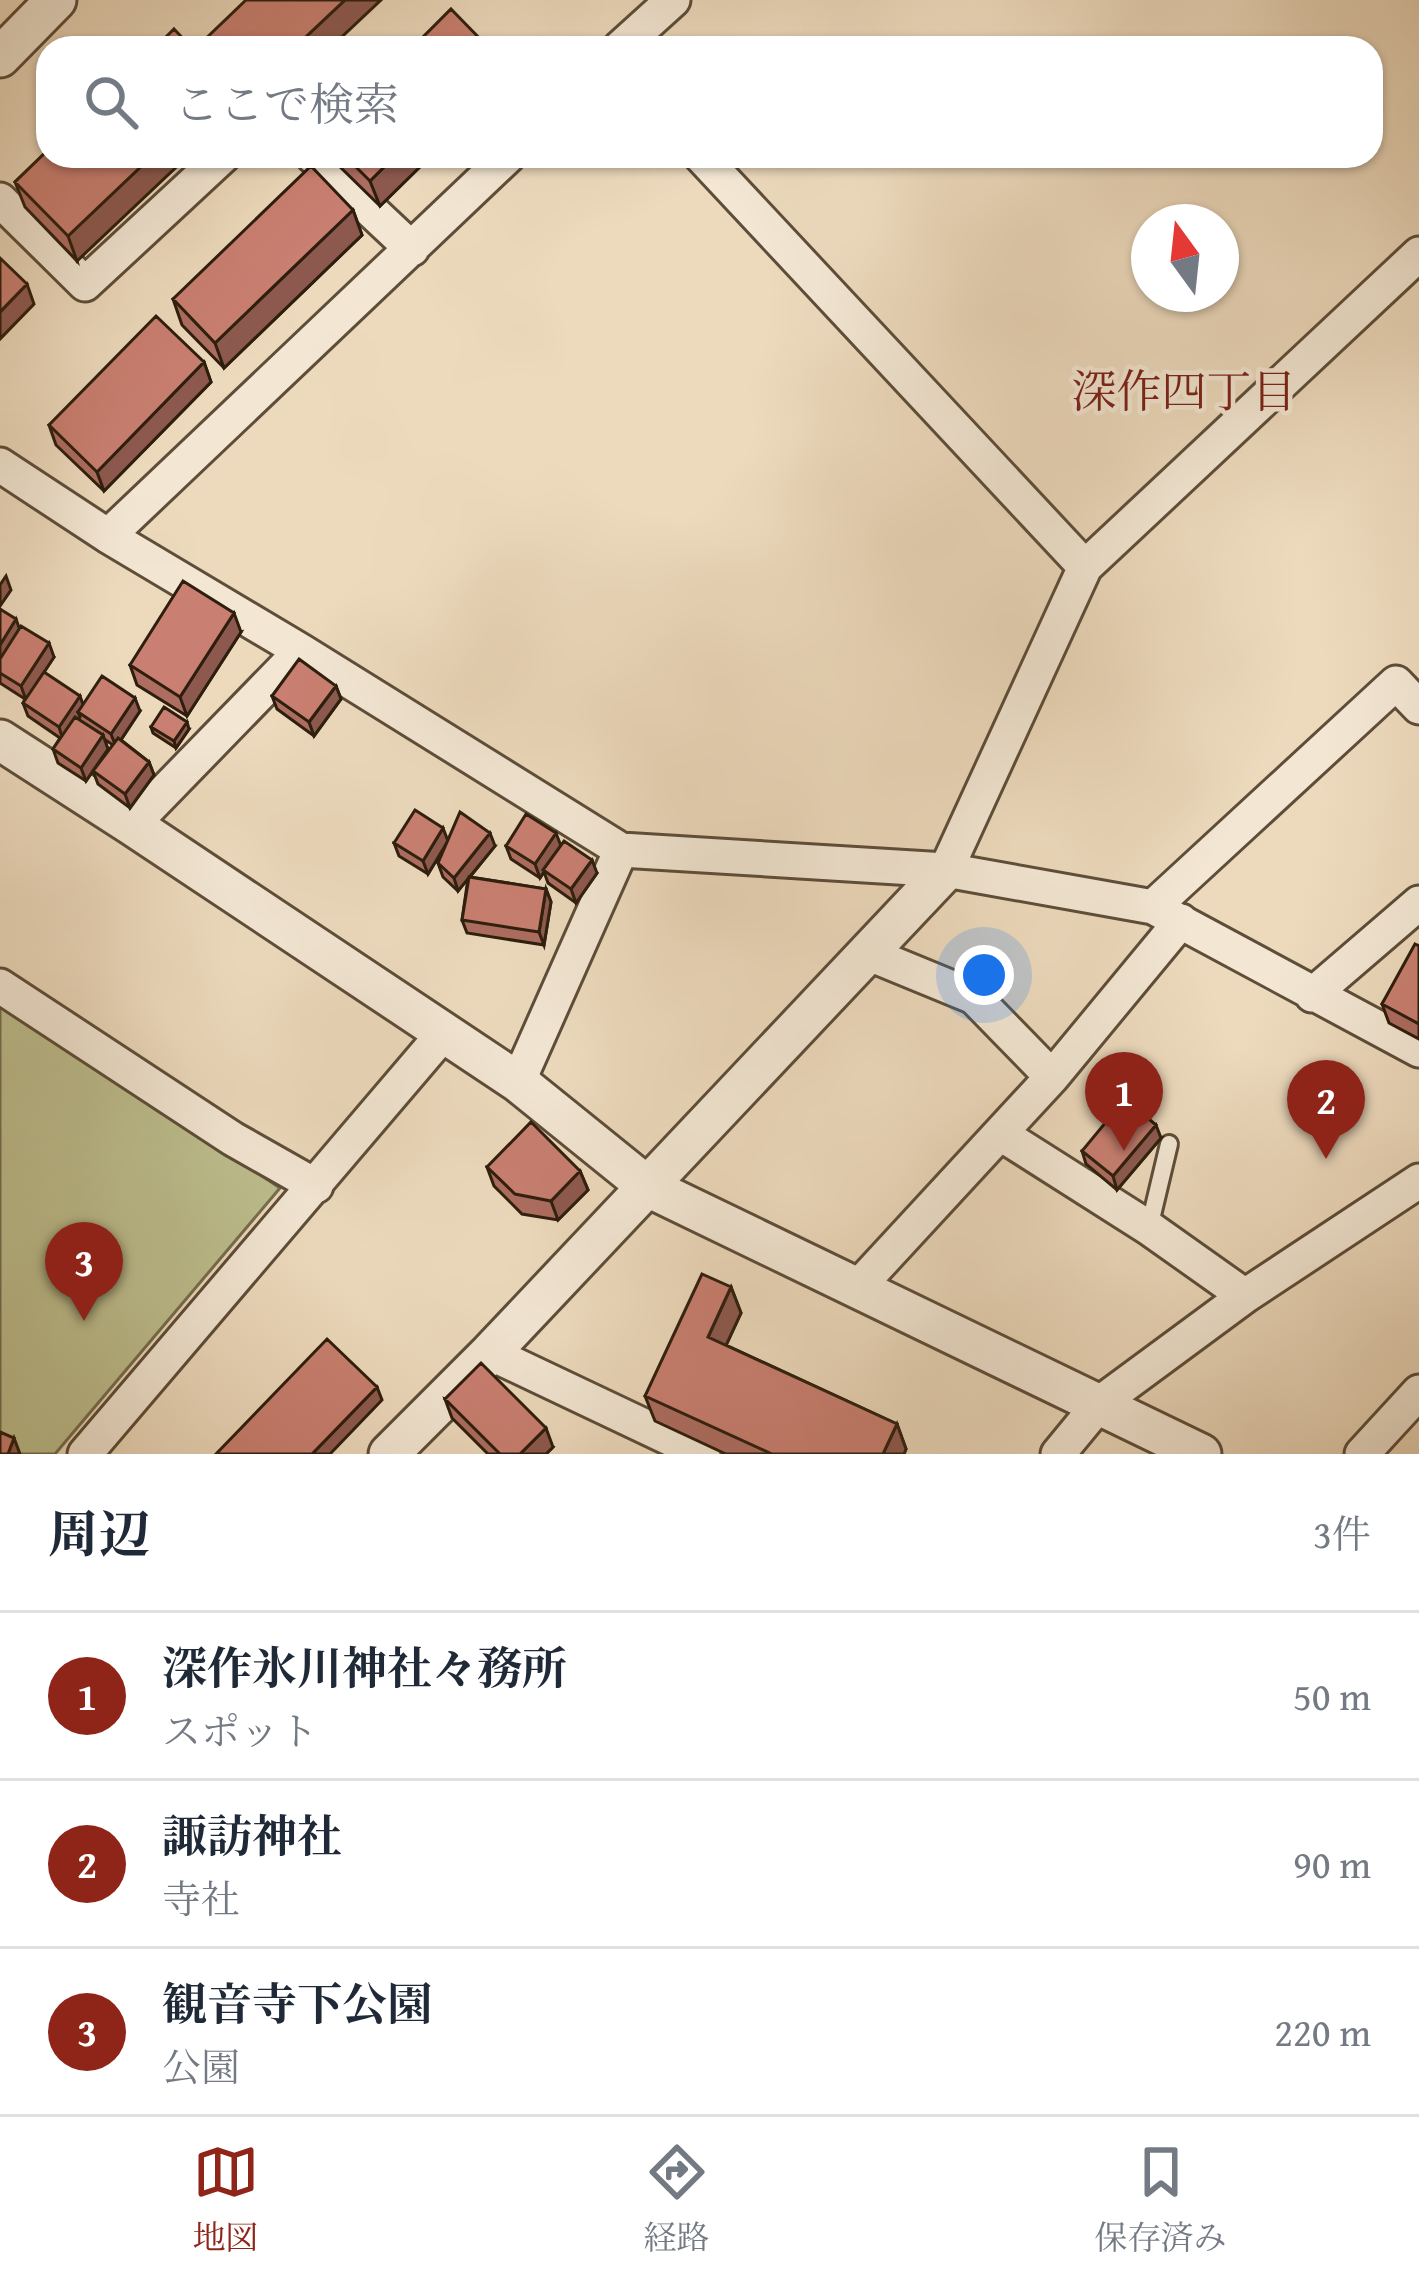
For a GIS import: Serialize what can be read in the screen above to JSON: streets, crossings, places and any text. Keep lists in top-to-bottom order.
{
  "districts": ["深作四丁目"],
  "north": "top",
  "page": {
    "search": "ここで検索",
    "pins": ["1", "2", "3"],
    "heading": ["周辺", "3件"],
    "list": [
      {
        "mark": "1",
        "name": "深作氷川神社々務所",
        "note": "スポット",
        "value": "50 m"
      },
      {
        "mark": "2",
        "name": "諏訪神社",
        "note": "寺社",
        "value": "90 m"
      },
      {
        "mark": "3",
        "name": "観音寺下公園",
        "note": "公園",
        "value": "220 m"
      }
    ],
    "nav": ["地図", "経路", "保存済み"]
  }
}
